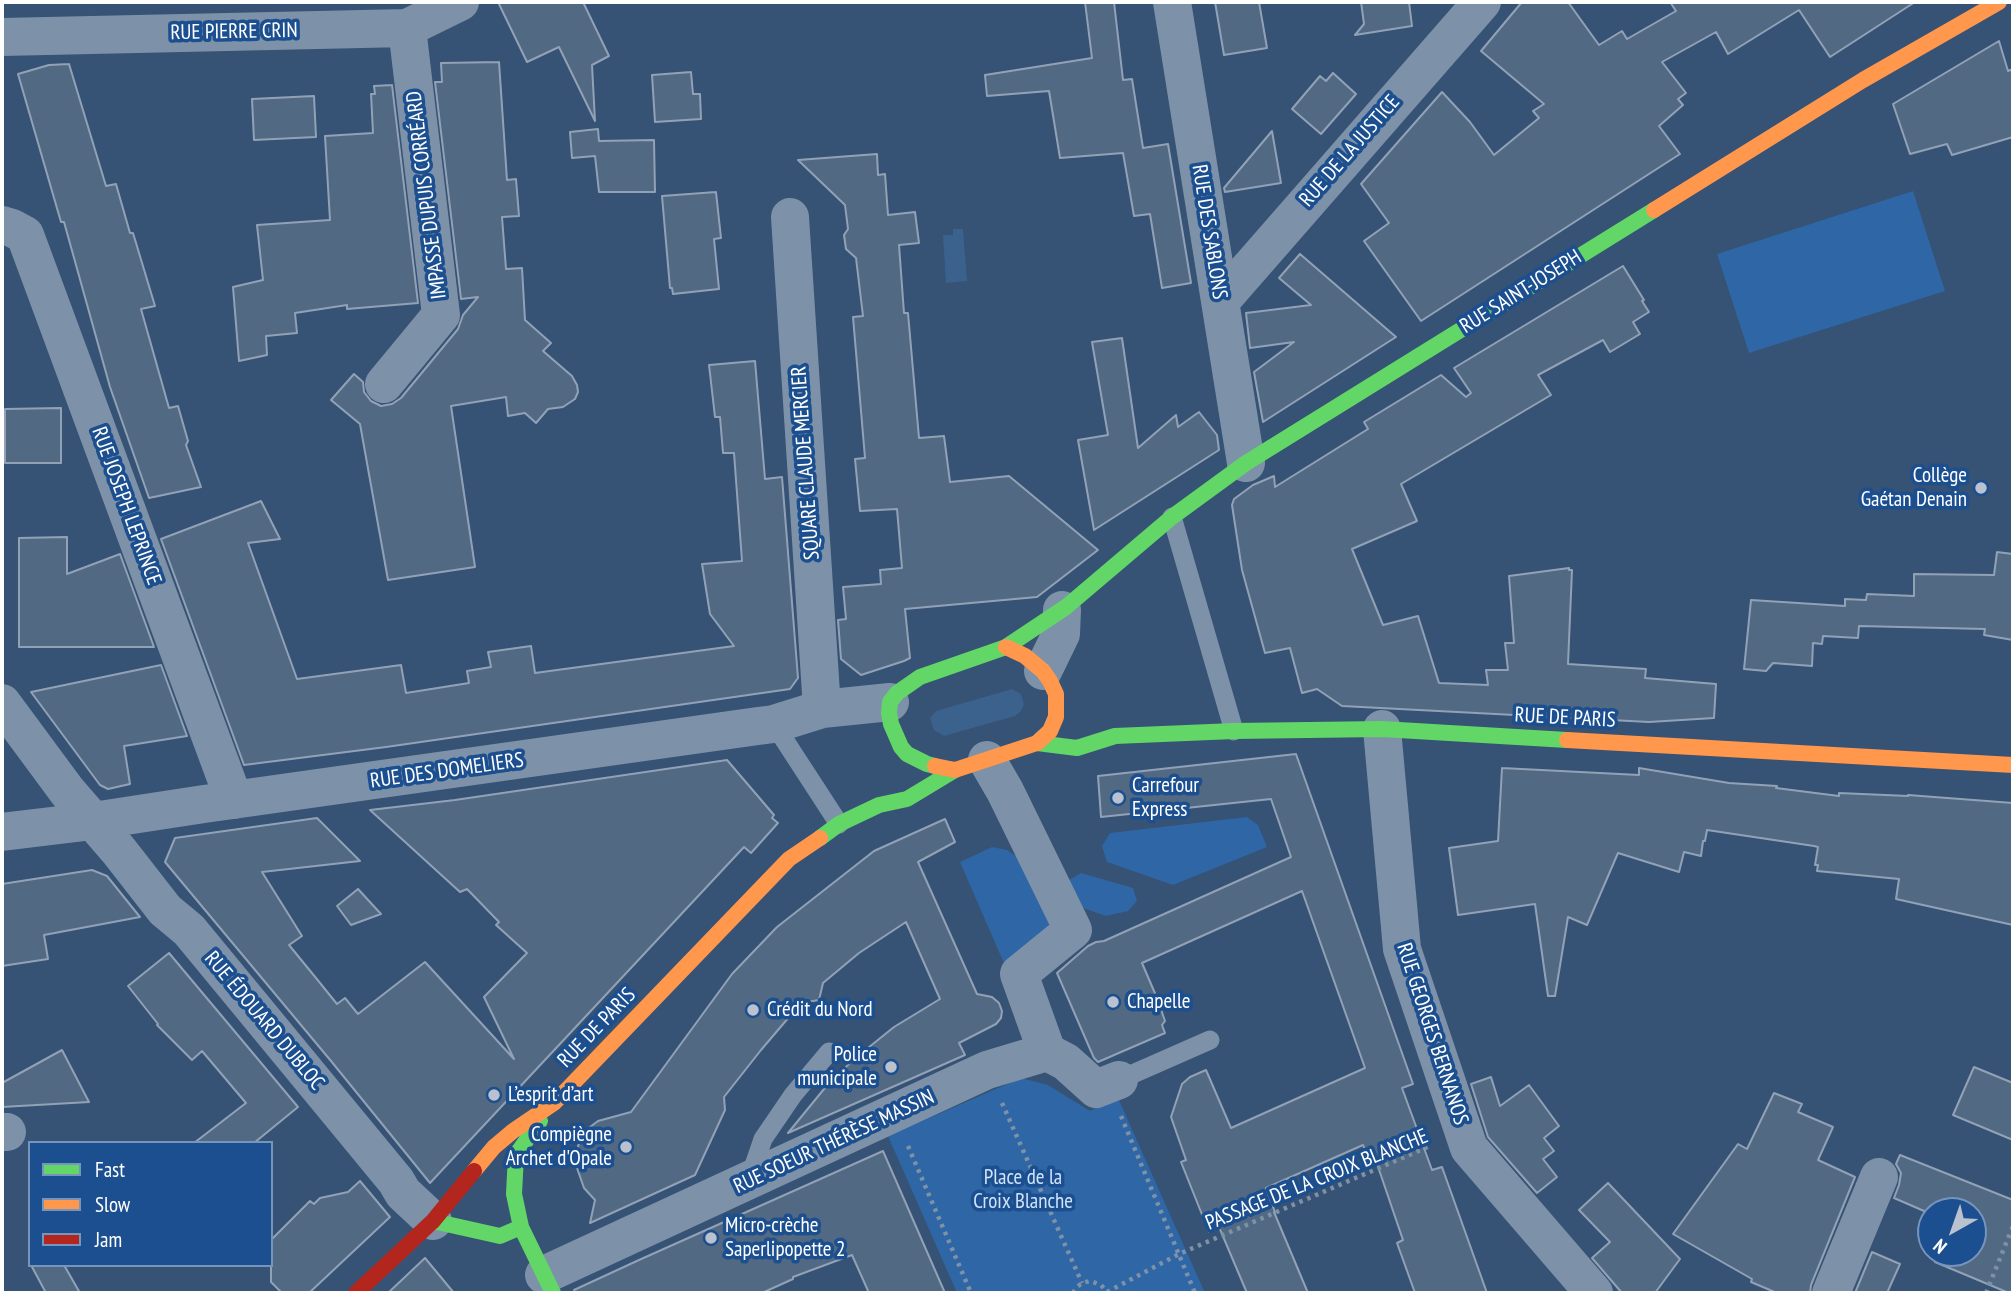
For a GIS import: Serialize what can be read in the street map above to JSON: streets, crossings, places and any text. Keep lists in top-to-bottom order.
{
  "streets": {
    "street": [
      "RUE PIERRE CRIN",
      "RUE DE LA JUSTICE",
      "IMPASSE DUPUIS CORRÉARD",
      "RUE DES SABLONS",
      "RUE SAINT-JOSEPH",
      "SQUARE CLAUDE MERCIER",
      "RUE JOSEPH LEPRINCE",
      "RUE DE PARIS",
      "RUE DES DOMELIERS",
      "RUE ÉDOUARD DUBLOC",
      "RUE GEORGES BERNANOS",
      "RUE SOEUR THÉRÈSE MASSIN"
    ],
    "path": ["PASSAGE DE LA CROIX BLANCHE"]
  },
  "crossings": [
    ["RUE PIERRE CRIN", "IMPASSE DUPUIS CORRÉARD"],
    ["RUE DE LA JUSTICE", "RUE DES SABLONS"],
    ["RUE DES SABLONS", "RUE SAINT-JOSEPH"],
    ["RUE SAINT-JOSEPH", "RUE DE PARIS"],
    ["RUE SAINT-JOSEPH", "RUE DES DOMELIERS"],
    ["SQUARE CLAUDE MERCIER", "RUE DES DOMELIERS"],
    ["RUE JOSEPH LEPRINCE", "RUE DES DOMELIERS"],
    ["RUE DE PARIS", "RUE DES DOMELIERS"],
    ["RUE DE PARIS", "RUE ÉDOUARD DUBLOC"],
    ["RUE DE PARIS", "RUE GEORGES BERNANOS"],
    ["RUE DES DOMELIERS", "RUE ÉDOUARD DUBLOC"],
    ["RUE GEORGES BERNANOS", "PASSAGE DE LA CROIX BLANCHE"]
  ],
  "parks": ["Place de la Croix Blanche"],
  "places": [
    "Collège Gaétan Denain",
    "Carrefour Express",
    "Chapelle",
    "Crédit du Nord",
    "Police municipale",
    "L’esprit d’art",
    "Compiègne Archet d'Opale",
    "Micro-crèche Saperlipopette 2"
  ],
  "legend": ["Fast", "Slow", "Jam"],
  "north": "bottom left"
}
